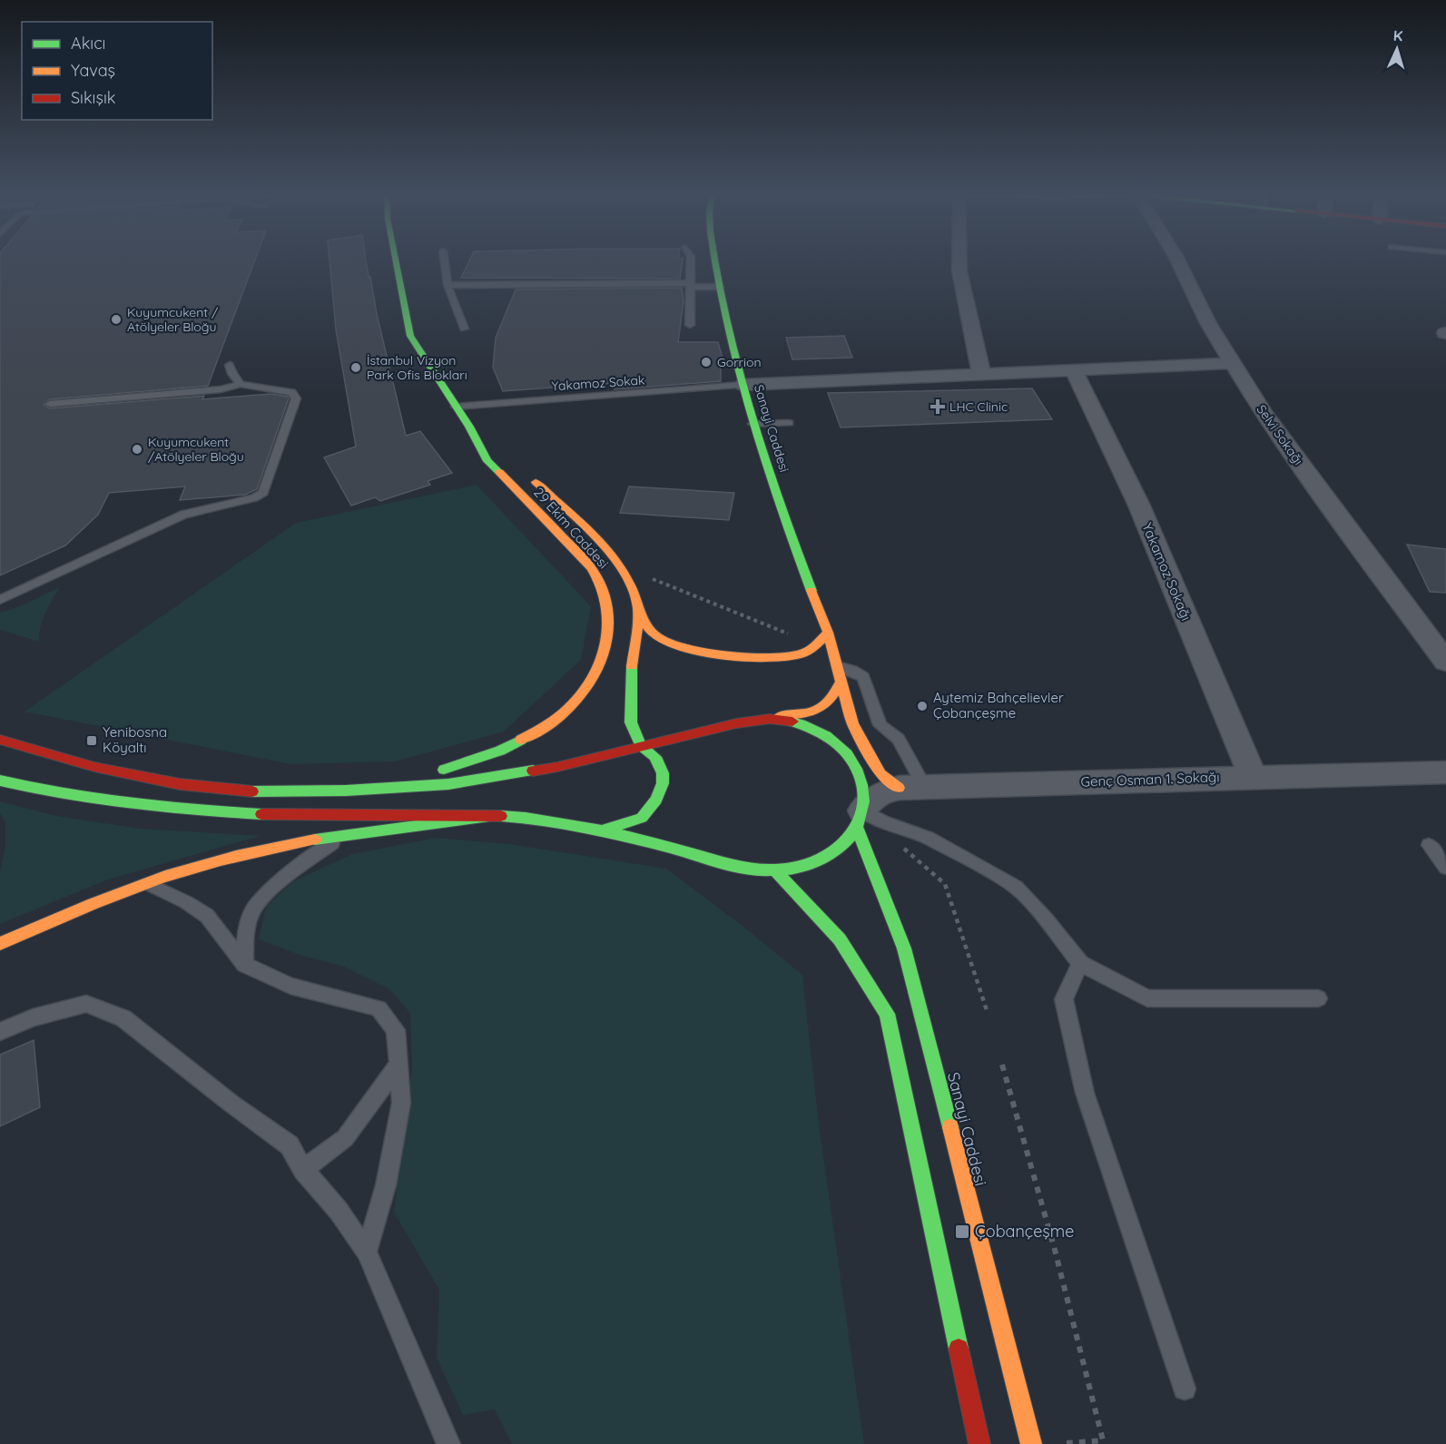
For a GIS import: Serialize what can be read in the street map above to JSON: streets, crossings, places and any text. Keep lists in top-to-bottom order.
{
  "streets": {
    "main road": ["Sanayi Caddesi", "29 Ekim Caddesi"],
    "street": ["Selvi Sokağı", "Yakamoz Sokağı", "Genç Osman 1. Sokağı"],
    "lane": ["Yakamoz Sokak"]
  },
  "crossings": [
    ["Yakamoz Sokak", "Sanayi Caddesi"],
    ["Yakamoz Sokak", "29 Ekim Caddesi"],
    ["Sanayi Caddesi", "Genç Osman 1. Sokağı"],
    ["Yakamoz Sokağı", "Genç Osman 1. Sokağı"]
  ],
  "places": {
    "other": [
      "Kuyumcukent / Atölyeler Bloğu",
      "Gorrion",
      "İstanbul Vizyon Park Ofis Blokları",
      "Kuyumcukent /Atölyeler Bloğu",
      "Aytemiz Bahçelievler Çobançeşme"
    ],
    "health": ["LHC Clinic"],
    "transit": ["Yenibosna Köyaltı", "Çobançeşme"]
  },
  "legend": ["Akıcı", "Yavaş", "Sıkışık"],
  "north": "top"
}
